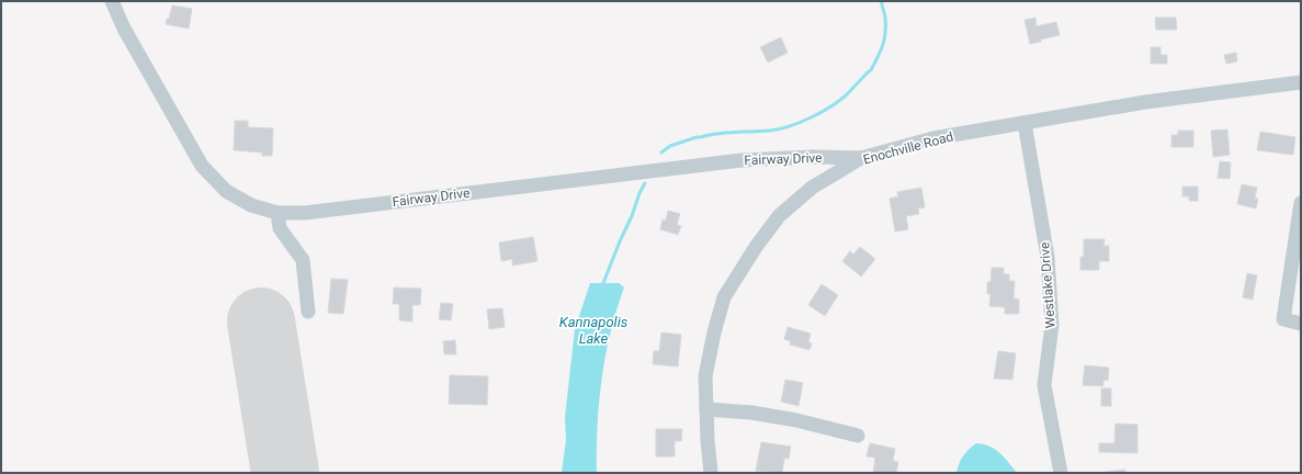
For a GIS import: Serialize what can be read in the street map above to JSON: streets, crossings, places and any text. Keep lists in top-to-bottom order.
{
  "streets": {
    "street": ["Enochville Road", "Fairway Drive", "Westlake Drive"]
  },
  "crossings": [
    ["Enochville Road", "Fairway Drive"],
    ["Enochville Road", "Westlake Drive"]
  ],
  "water": ["Kannapolis Lake"]
}
